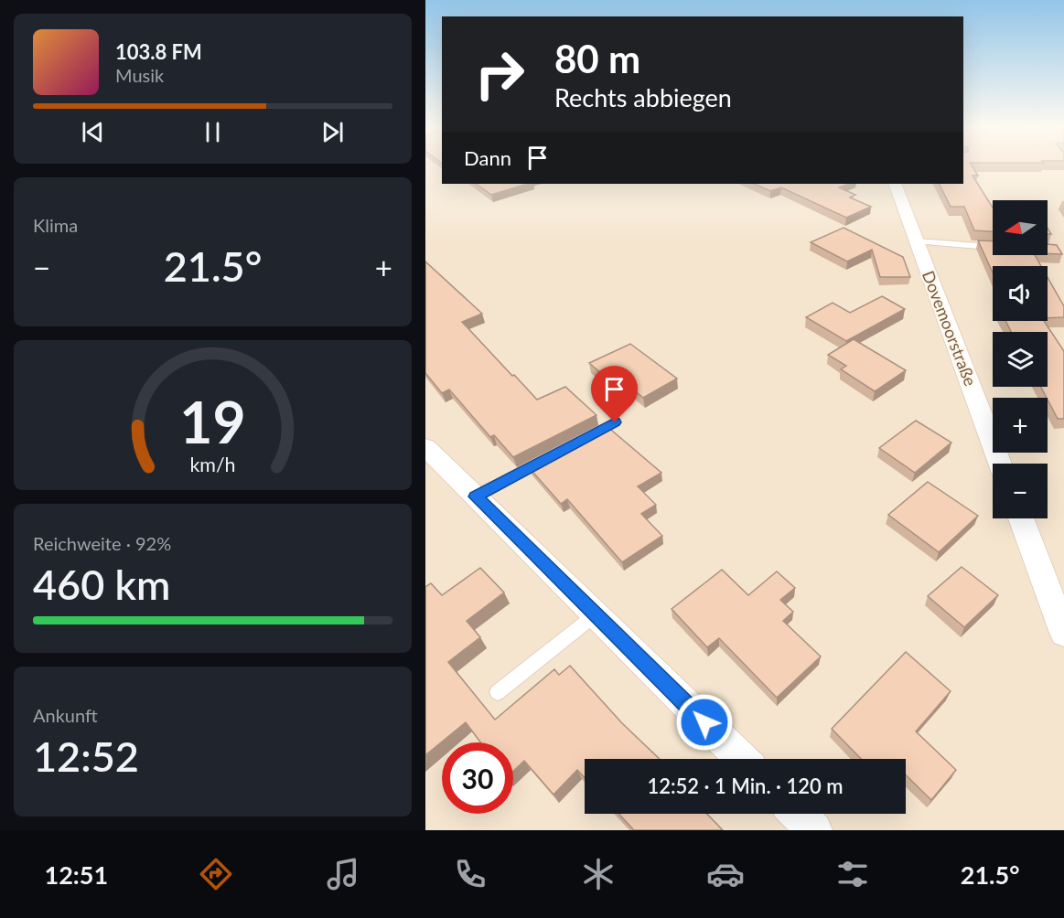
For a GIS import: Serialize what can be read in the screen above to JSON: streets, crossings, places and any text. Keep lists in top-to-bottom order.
{
  "streets": {
    "street": ["Dovemoorstraße"]
  },
  "north": "left",
  "page": {
    "turn": ["80 m", "Rechts abbiegen"],
    "song": ["103.8 FM", "Musik"],
    "then": "Dann",
    "tile": [
      "Klima",
      ["Reichweite · 92%", "460 km"],
      ["Ankunft", "12:52"]
    ],
    "map_buttons": ["+", "−"],
    "heat": ["−", "21.5°", "+"],
    "limit": "30",
    "trip": "12:52 · 1 Min. · 120 m",
    "tabs": ["12:51", "21.5°"],
    "gauge": ["19", "km/h"]
  }
}
